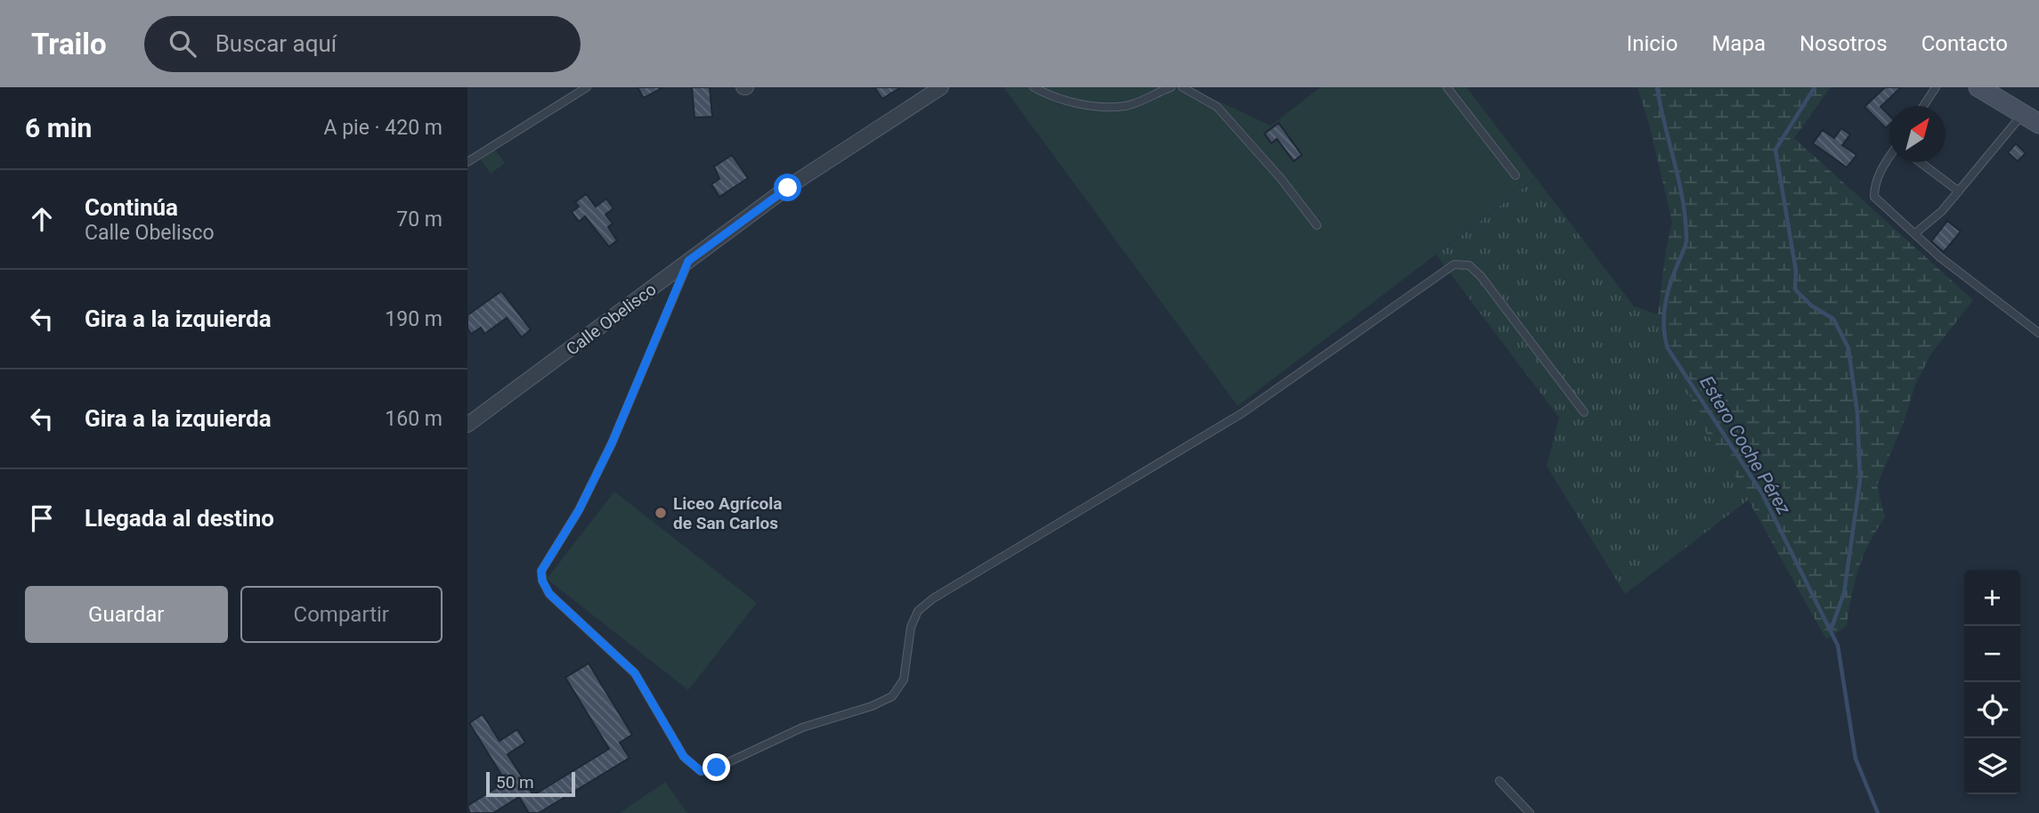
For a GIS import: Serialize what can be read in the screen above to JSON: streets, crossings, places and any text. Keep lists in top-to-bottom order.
{
  "streets": {
    "street": ["Calle Obelisco"]
  },
  "water": ["Estero Coche Pérez"],
  "places": ["Liceo Agrícola de San Carlos"],
  "scale_bar": "50 m",
  "north": "top right",
  "page": {
    "header": "Trailo",
    "search": "Buscar aquí",
    "nav": [
      "Inicio",
      "Mapa",
      "Nosotros",
      "Contacto"
    ],
    "heading": ["6 min", "A pie · 420 m"],
    "list": [
      ["Continúa", "Calle Obelisco", "70 m"],
      ["Gira a la izquierda", "190 m"],
      ["Gira a la izquierda", "160 m"],
      "Llegada al destino"
    ],
    "buttons": ["Guardar", "Compartir"],
    "map_buttons": ["+", "−"],
    "scale": "50 m"
  }
}
